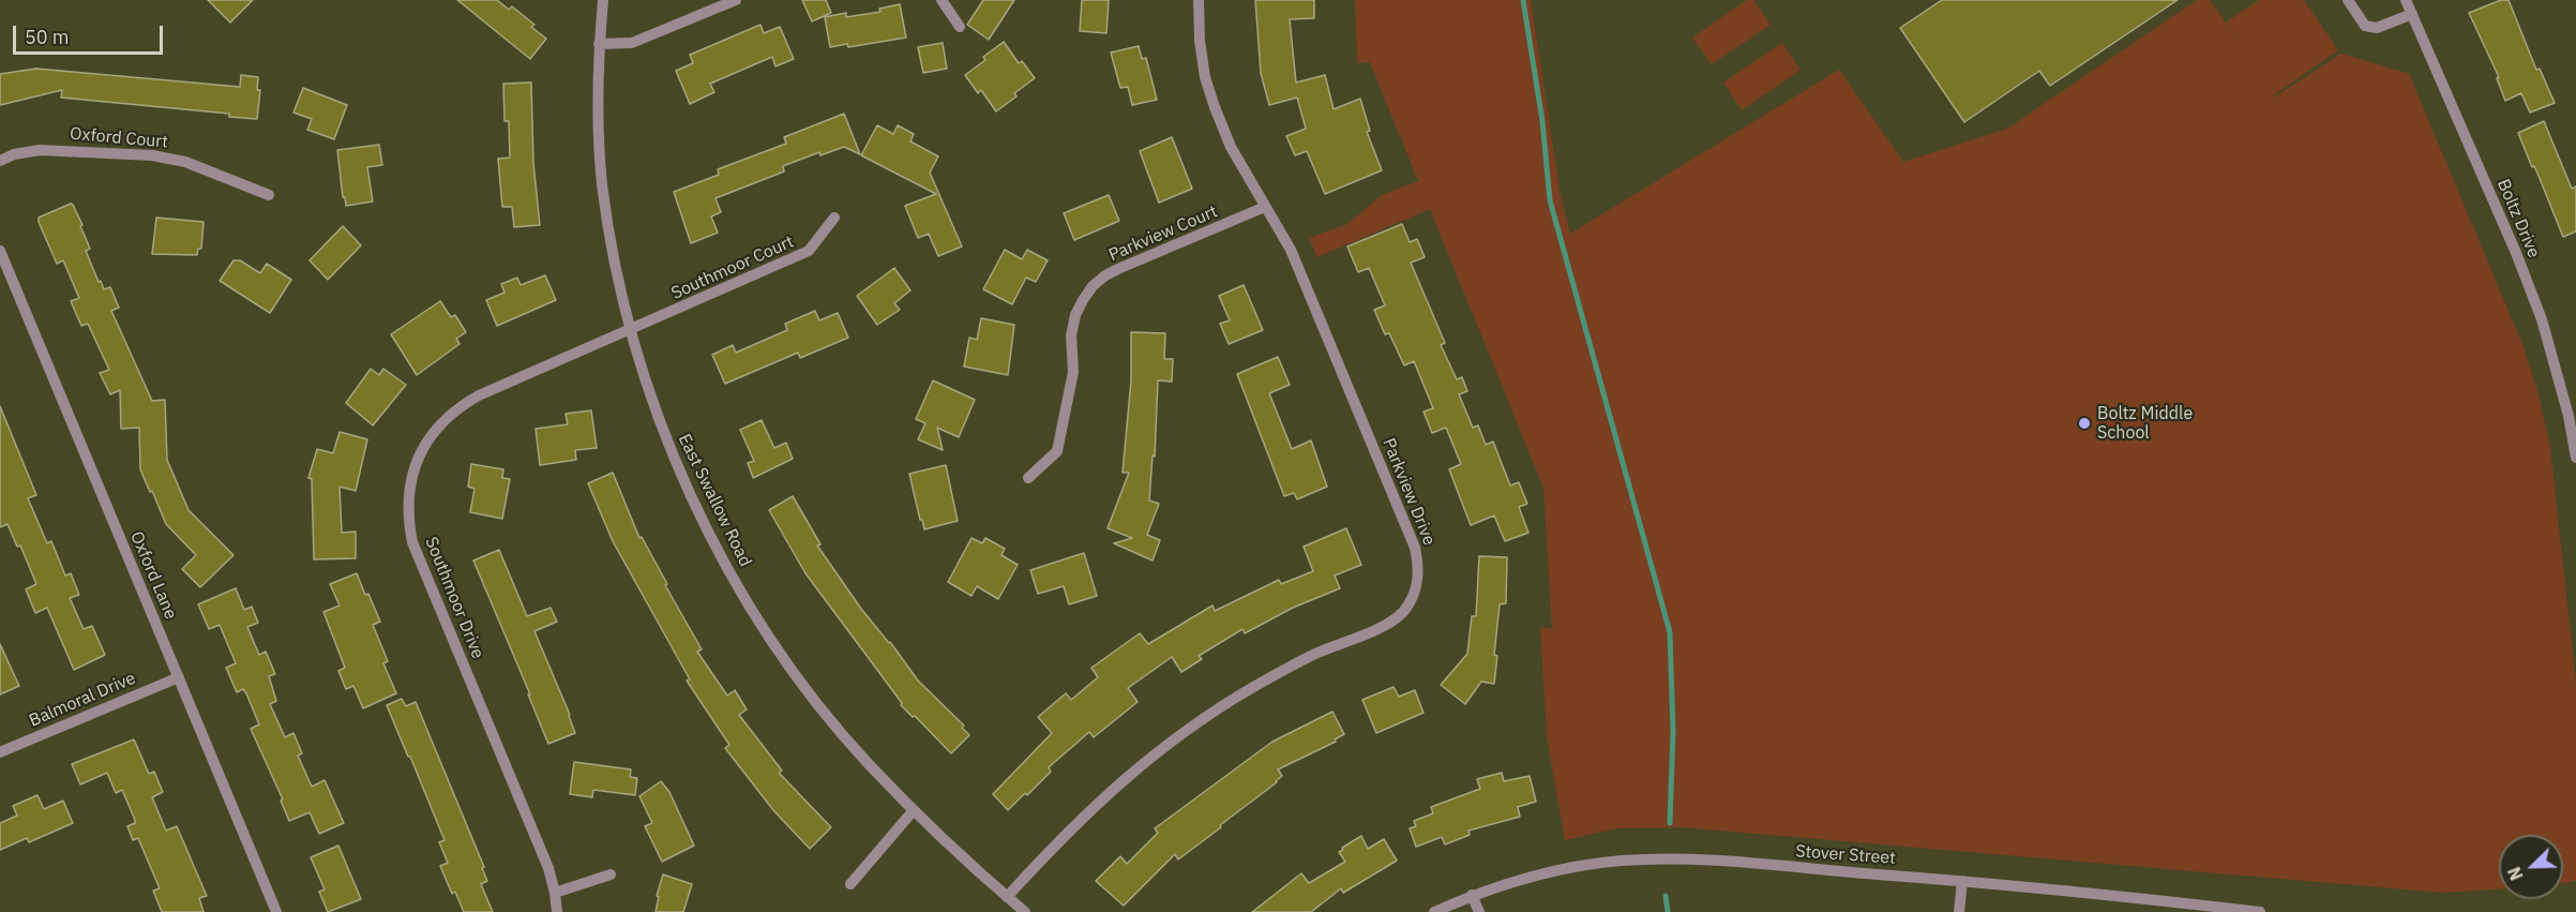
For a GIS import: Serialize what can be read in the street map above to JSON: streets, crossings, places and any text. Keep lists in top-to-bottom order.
{
  "streets": {
    "street": [
      "Oxford Court",
      "Boltz Drive",
      "Parkview Court",
      "Southmoor Court",
      "Parkview Drive",
      "East Swallow Road",
      "Oxford Lane",
      "Southmoor Drive",
      "Balmoral Drive",
      "Stover Street"
    ]
  },
  "crossings": [
    ["Parkview Court", "Parkview Drive"],
    ["Southmoor Court", "East Swallow Road"],
    ["Southmoor Court", "Southmoor Drive"],
    ["Parkview Drive", "East Swallow Road"],
    ["East Swallow Road", "Southmoor Drive"],
    ["Oxford Lane", "Balmoral Drive"]
  ],
  "places": ["Boltz Middle School"],
  "scale_bar": "50 m",
  "north": "bottom left"
}
